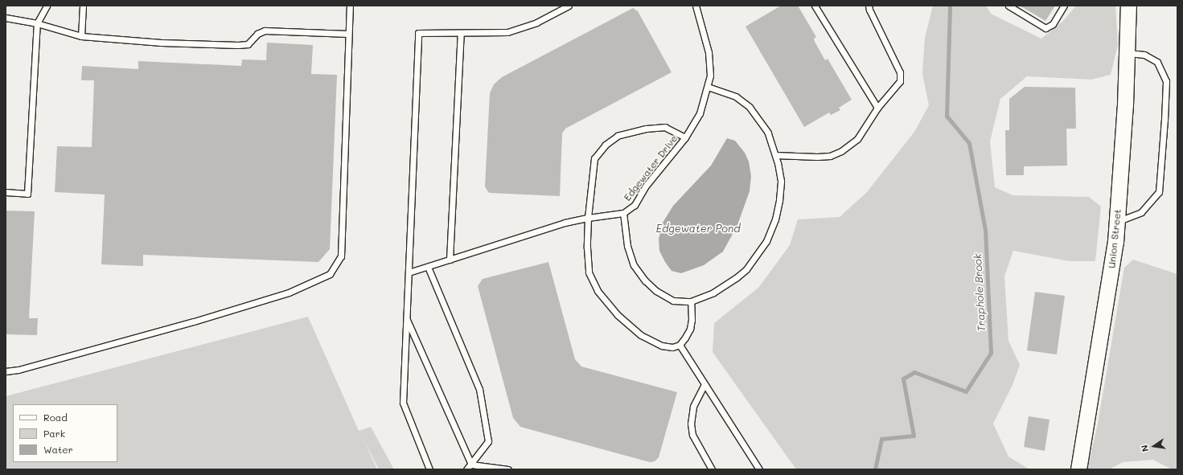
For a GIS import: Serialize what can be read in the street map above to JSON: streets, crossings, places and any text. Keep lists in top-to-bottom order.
{
  "streets": {
    "main road": ["Union Street"],
    "lane": ["Edgewater Drive"]
  },
  "water": ["Edgewater Pond", "Traphole Brook"],
  "legend": ["Road", "Park", "Water"],
  "north": "left"
}
